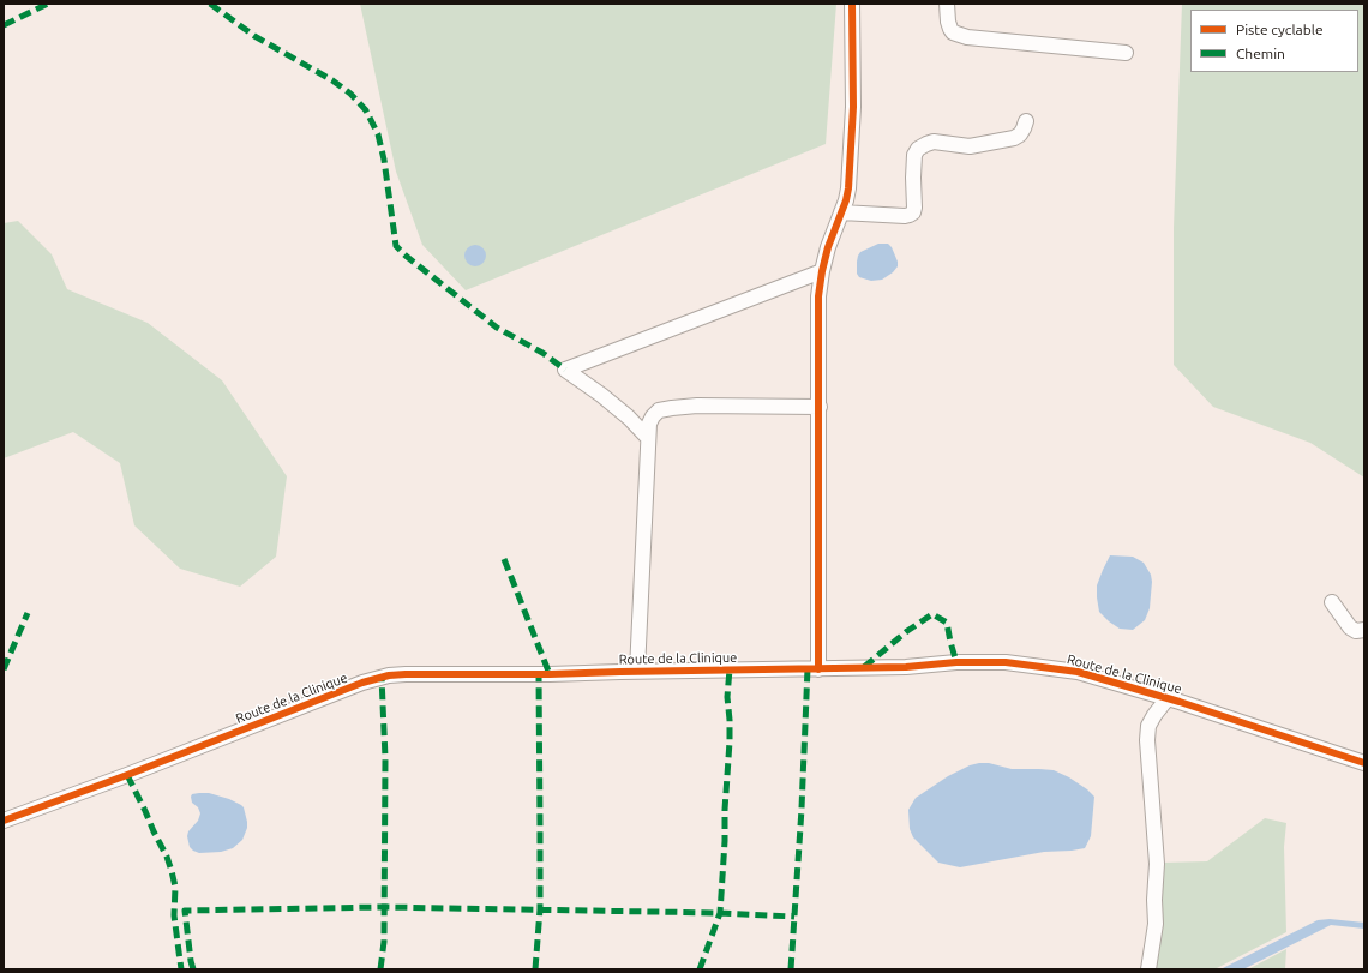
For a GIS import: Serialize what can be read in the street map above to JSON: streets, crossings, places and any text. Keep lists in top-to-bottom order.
{
  "streets": {
    "street": ["Route de la Clinique"]
  },
  "legend": ["Piste cyclable", "Chemin"]
}
